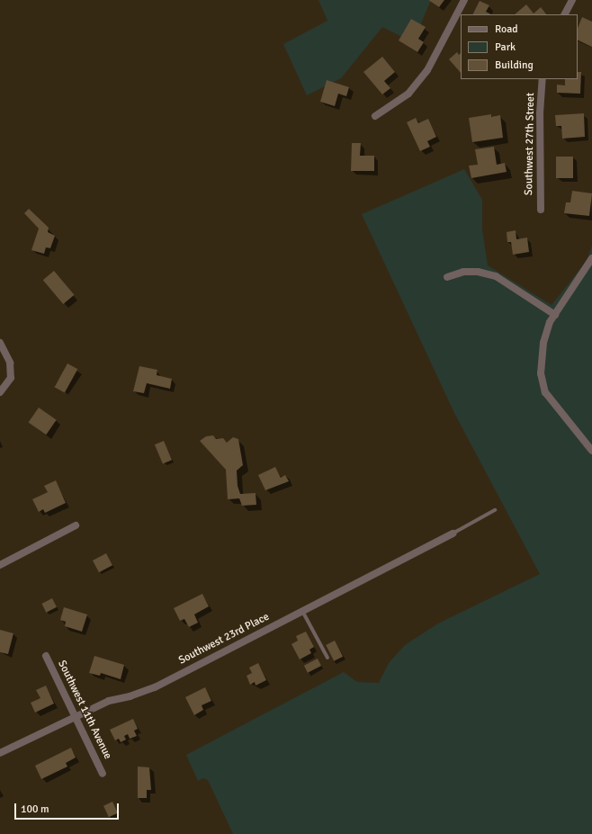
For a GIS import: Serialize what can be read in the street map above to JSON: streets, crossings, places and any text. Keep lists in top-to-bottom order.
{
  "streets": {
    "street": ["Southwest 27th Street", "Southwest 23rd Place", "Southwest 11th Avenue"]
  },
  "crossings": [
    ["Southwest 23rd Place", "Southwest 11th Avenue"]
  ],
  "legend": ["Road", "Park", "Building"],
  "scale_bar": "100 m"
}
